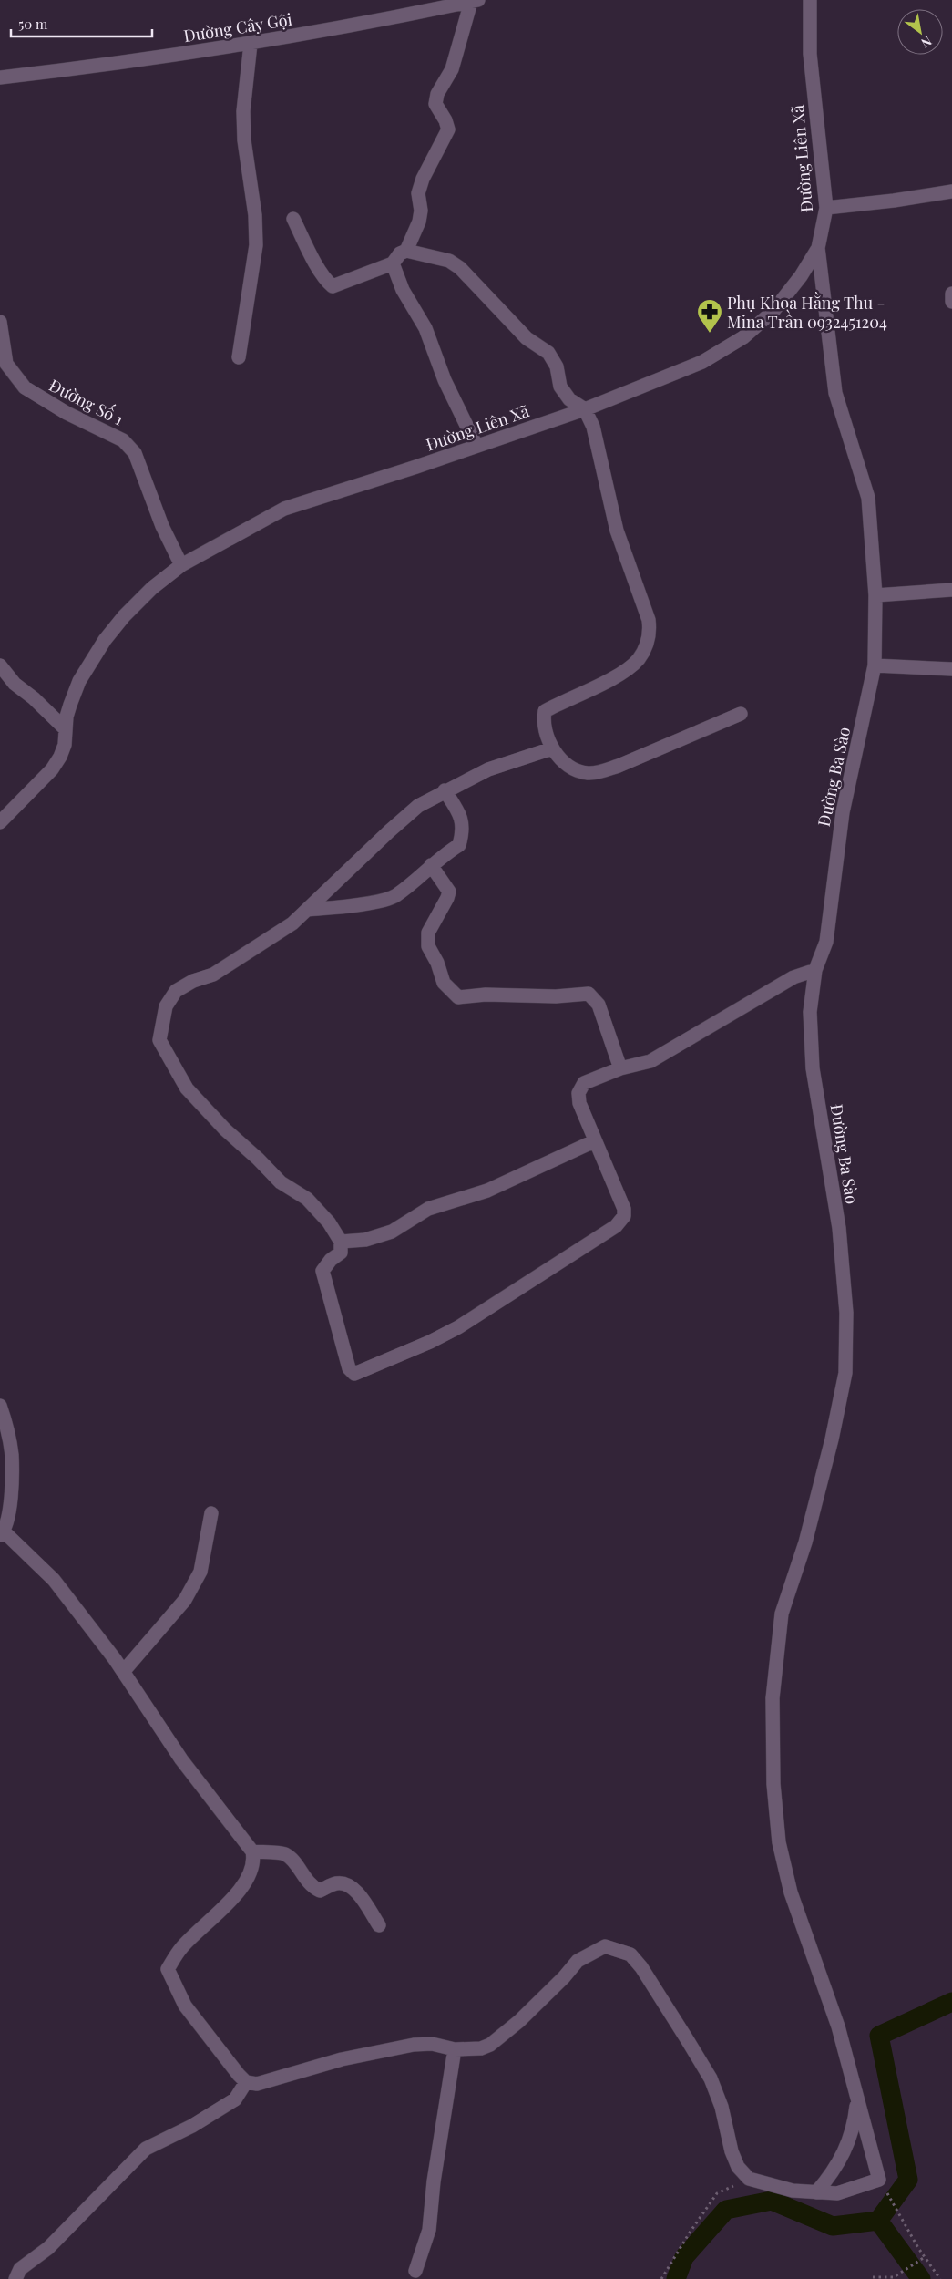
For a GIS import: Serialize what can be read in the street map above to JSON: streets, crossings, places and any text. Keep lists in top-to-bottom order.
{
  "streets": {
    "street": [
      "Đường Cây Gội",
      "Đường Liên Xã",
      "Đường Số 1",
      "Đường Ba Sào"
    ]
  },
  "crossings": [
    ["Đường Liên Xã", "Đường Số 1"],
    ["Đường Liên Xã", "Đường Ba Sào"]
  ],
  "places": {
    "pharmacy": ["Phụ Khoa Hằng Thu - Mina Trần 0932451204"]
  },
  "scale_bar": "50 m",
  "north": "bottom right"
}
